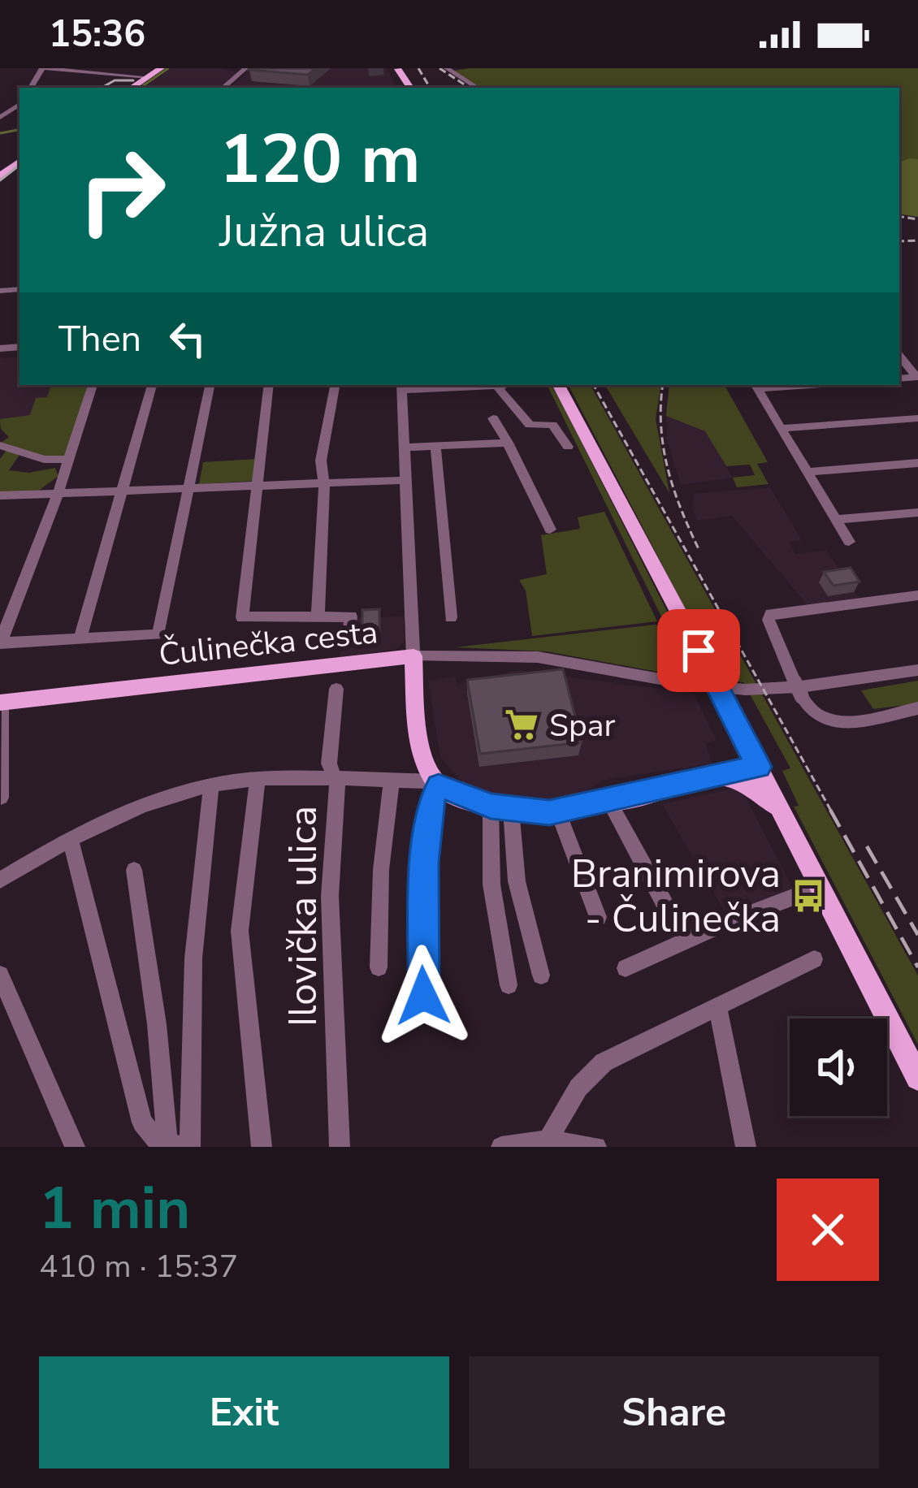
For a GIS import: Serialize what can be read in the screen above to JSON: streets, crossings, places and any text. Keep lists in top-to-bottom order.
{
  "streets": {
    "main road": ["Čulinečka cesta"],
    "street": ["Ilovička ulica"]
  },
  "places": {
    "supermarket": ["Spar"],
    "bus stop": ["Branimirova - Čulinečka"]
  },
  "page": {
    "status": "15:36",
    "turn": ["120 m", "Južna ulica"],
    "then": "Then",
    "heading": ["1 min", "410 m · 15:37"],
    "buttons": ["Exit", "Share"]
  }
}
